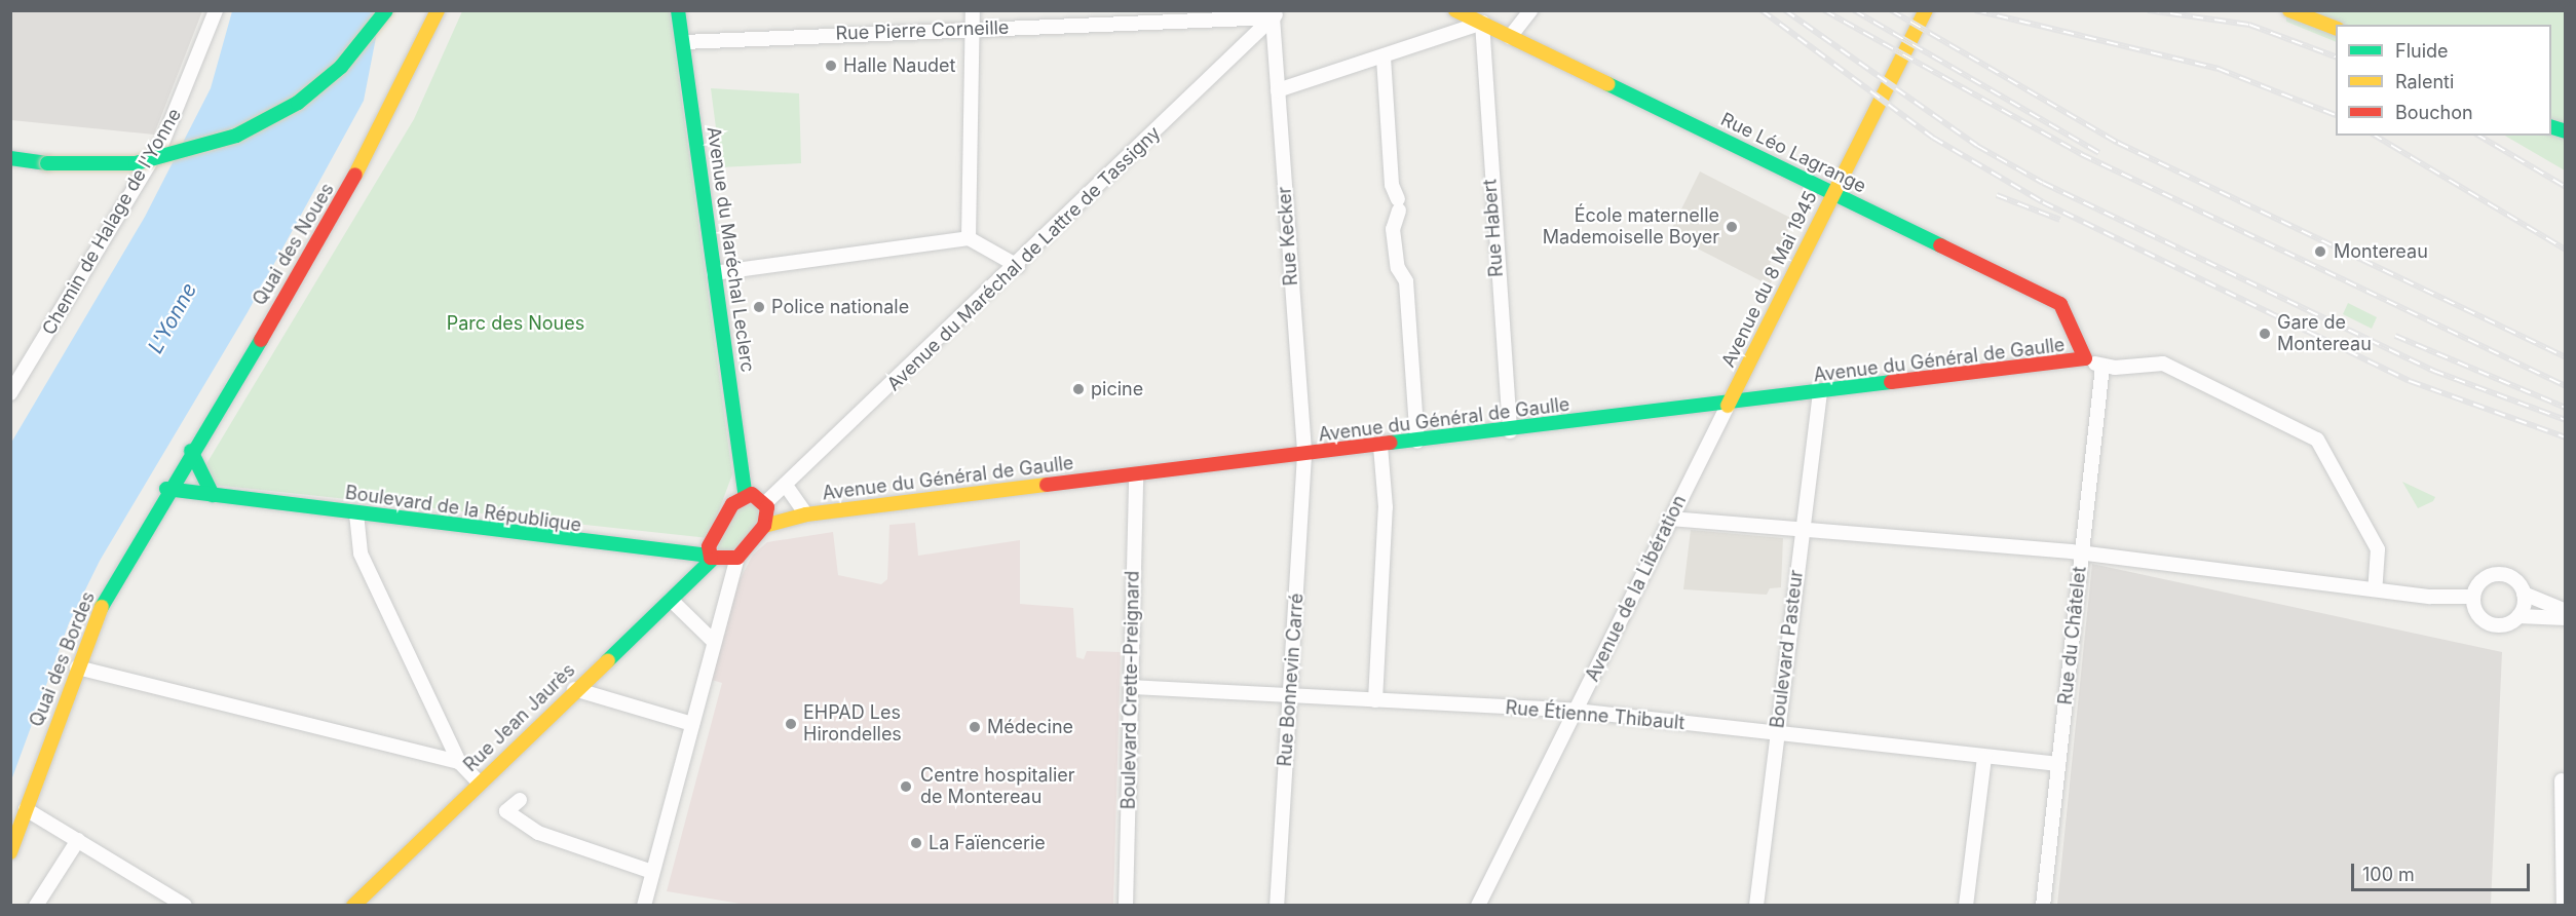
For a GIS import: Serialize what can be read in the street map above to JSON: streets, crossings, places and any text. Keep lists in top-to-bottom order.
{
  "streets": {
    "main road": [
      "Rue Léo Lagrange",
      "Quai des Noues",
      "Avenue du Maréchal Leclerc",
      "Avenue du 8 Mai 1945",
      "Avenue du Général de Gaulle",
      "Boulevard de la République",
      "Quai des Bordes",
      "Rue Jean Jaurès"
    ],
    "street": [
      "Rue Pierre Corneille",
      "Chemin de Halage de l'Yonne",
      "Rue Habert",
      "Rue Kecker",
      "Avenue du Maréchal de Lattre de Tassigny",
      "Avenue de la Libération",
      "Rue du Châtelet",
      "Boulevard Pasteur",
      "Rue Bonnevin Carré",
      "Boulevard Crette-Preignard",
      "Rue Étienne Thibault"
    ]
  },
  "crossings": [
    ["Rue Pierre Corneille", "Rue Kecker"],
    ["Rue Pierre Corneille", "Avenue du Maréchal Leclerc"],
    ["Rue Pierre Corneille", "Avenue du Maréchal de Lattre de Tassigny"],
    ["Rue Léo Lagrange", "Rue Habert"],
    ["Rue Léo Lagrange", "Avenue du 8 Mai 1945"],
    ["Rue Léo Lagrange", "Avenue du Général de Gaulle"],
    ["Rue Habert", "Avenue du Général de Gaulle"],
    ["Rue Kecker", "Avenue du Maréchal de Lattre de Tassigny"],
    ["Rue Kecker", "Avenue du Général de Gaulle"],
    ["Rue Kecker", "Rue Bonnevin Carré"],
    ["Quai des Noues", "Boulevard de la République"],
    ["Quai des Noues", "Quai des Bordes"],
    ["Avenue du Maréchal Leclerc", "Avenue du Général de Gaulle"],
    ["Avenue du Maréchal de Lattre de Tassigny", "Avenue du Général de Gaulle"],
    ["Avenue du 8 Mai 1945", "Avenue du Général de Gaulle"],
    ["Avenue du 8 Mai 1945", "Avenue de la Libération"],
    ["Avenue du Général de Gaulle", "Avenue de la Libération"],
    ["Avenue du Général de Gaulle", "Boulevard Pasteur"],
    ["Avenue du Général de Gaulle", "Rue Bonnevin Carré"],
    ["Avenue du Général de Gaulle", "Boulevard Crette-Preignard"],
    ["Boulevard de la République", "Quai des Bordes"],
    ["Boulevard de la République", "Rue Jean Jaurès"],
    ["Avenue de la Libération", "Rue Étienne Thibault"],
    ["Rue du Châtelet", "Rue Étienne Thibault"],
    ["Boulevard Pasteur", "Rue Étienne Thibault"],
    ["Rue Bonnevin Carré", "Rue Étienne Thibault"],
    ["Boulevard Crette-Preignard", "Rue Étienne Thibault"]
  ],
  "water": ["L'Yonne"],
  "parks": ["Parc des Noues"],
  "places": [
    "Halle Naudet",
    "École maternelle Mademoiselle Boyer",
    "Montereau",
    "Police nationale",
    "Gare de Montereau",
    "picine",
    "EHPAD Les Hirondelles",
    "Médecine",
    "Centre hospitalier de Montereau",
    "La Faïencerie"
  ],
  "legend": ["Fluide", "Ralenti", "Bouchon"],
  "scale_bar": "100 m"
}
